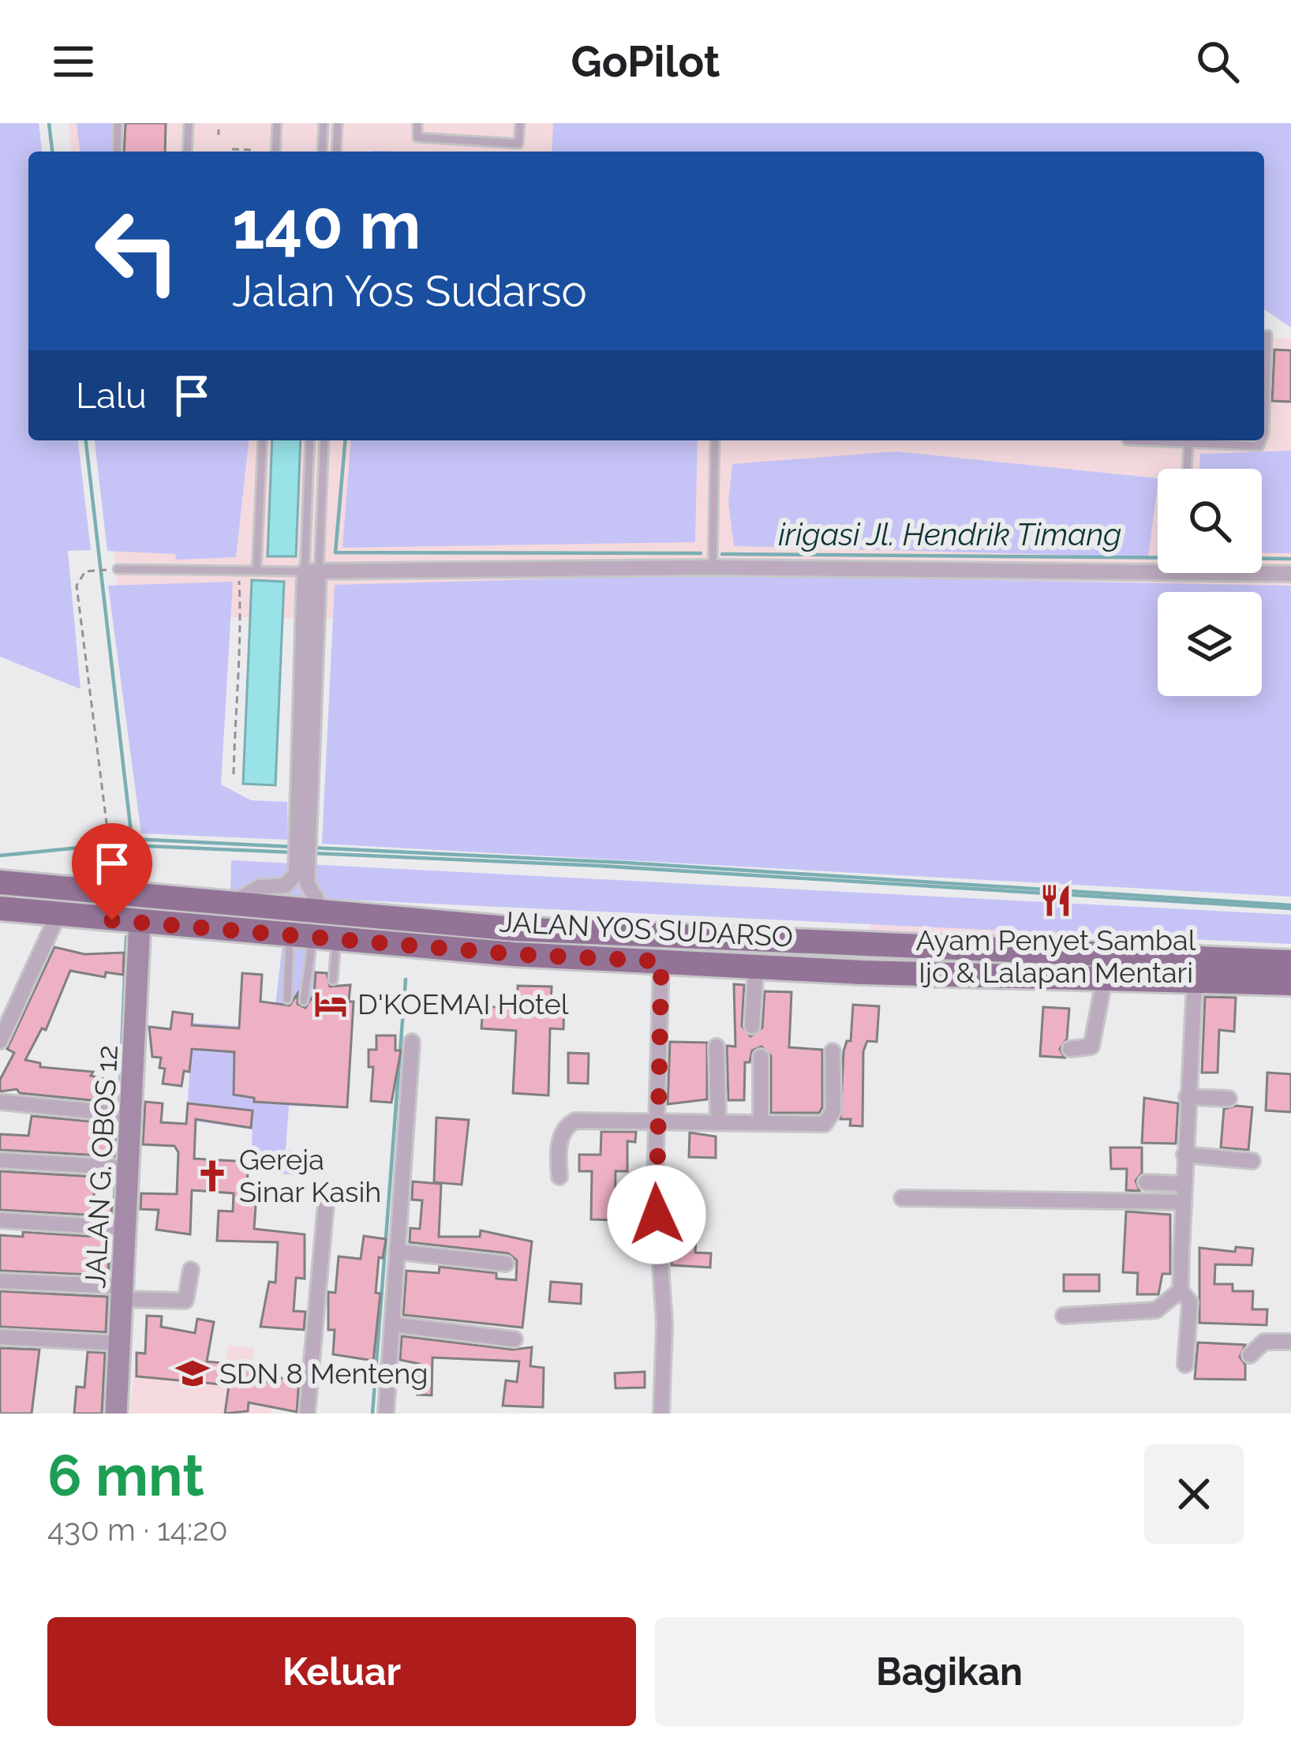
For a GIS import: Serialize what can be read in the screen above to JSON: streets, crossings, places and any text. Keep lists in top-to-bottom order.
{
  "streets": {
    "main road": ["JALAN YOS SUDARSO"],
    "street": ["JALAN G. OBOS 12"]
  },
  "crossings": [
    ["JALAN YOS SUDARSO", "JALAN G. OBOS 12"]
  ],
  "water": ["irigasi Jl. Hendrik Timang"],
  "places": {
    "restaurant": ["Ayam Penyet Sambal Ijo & Lalapan Mentari"],
    "hotel": ["D'KOEMAI Hotel"],
    "church": ["Gereja Sinar Kasih"],
    "school or university": ["SDN 8 Menteng"]
  },
  "page": {
    "header": "GoPilot",
    "turn": ["140 m", "Jalan Yos Sudarso"],
    "then": "Lalu",
    "heading": ["6 mnt", "430 m · 14:20"],
    "buttons": ["Keluar", "Bagikan"]
  }
}
